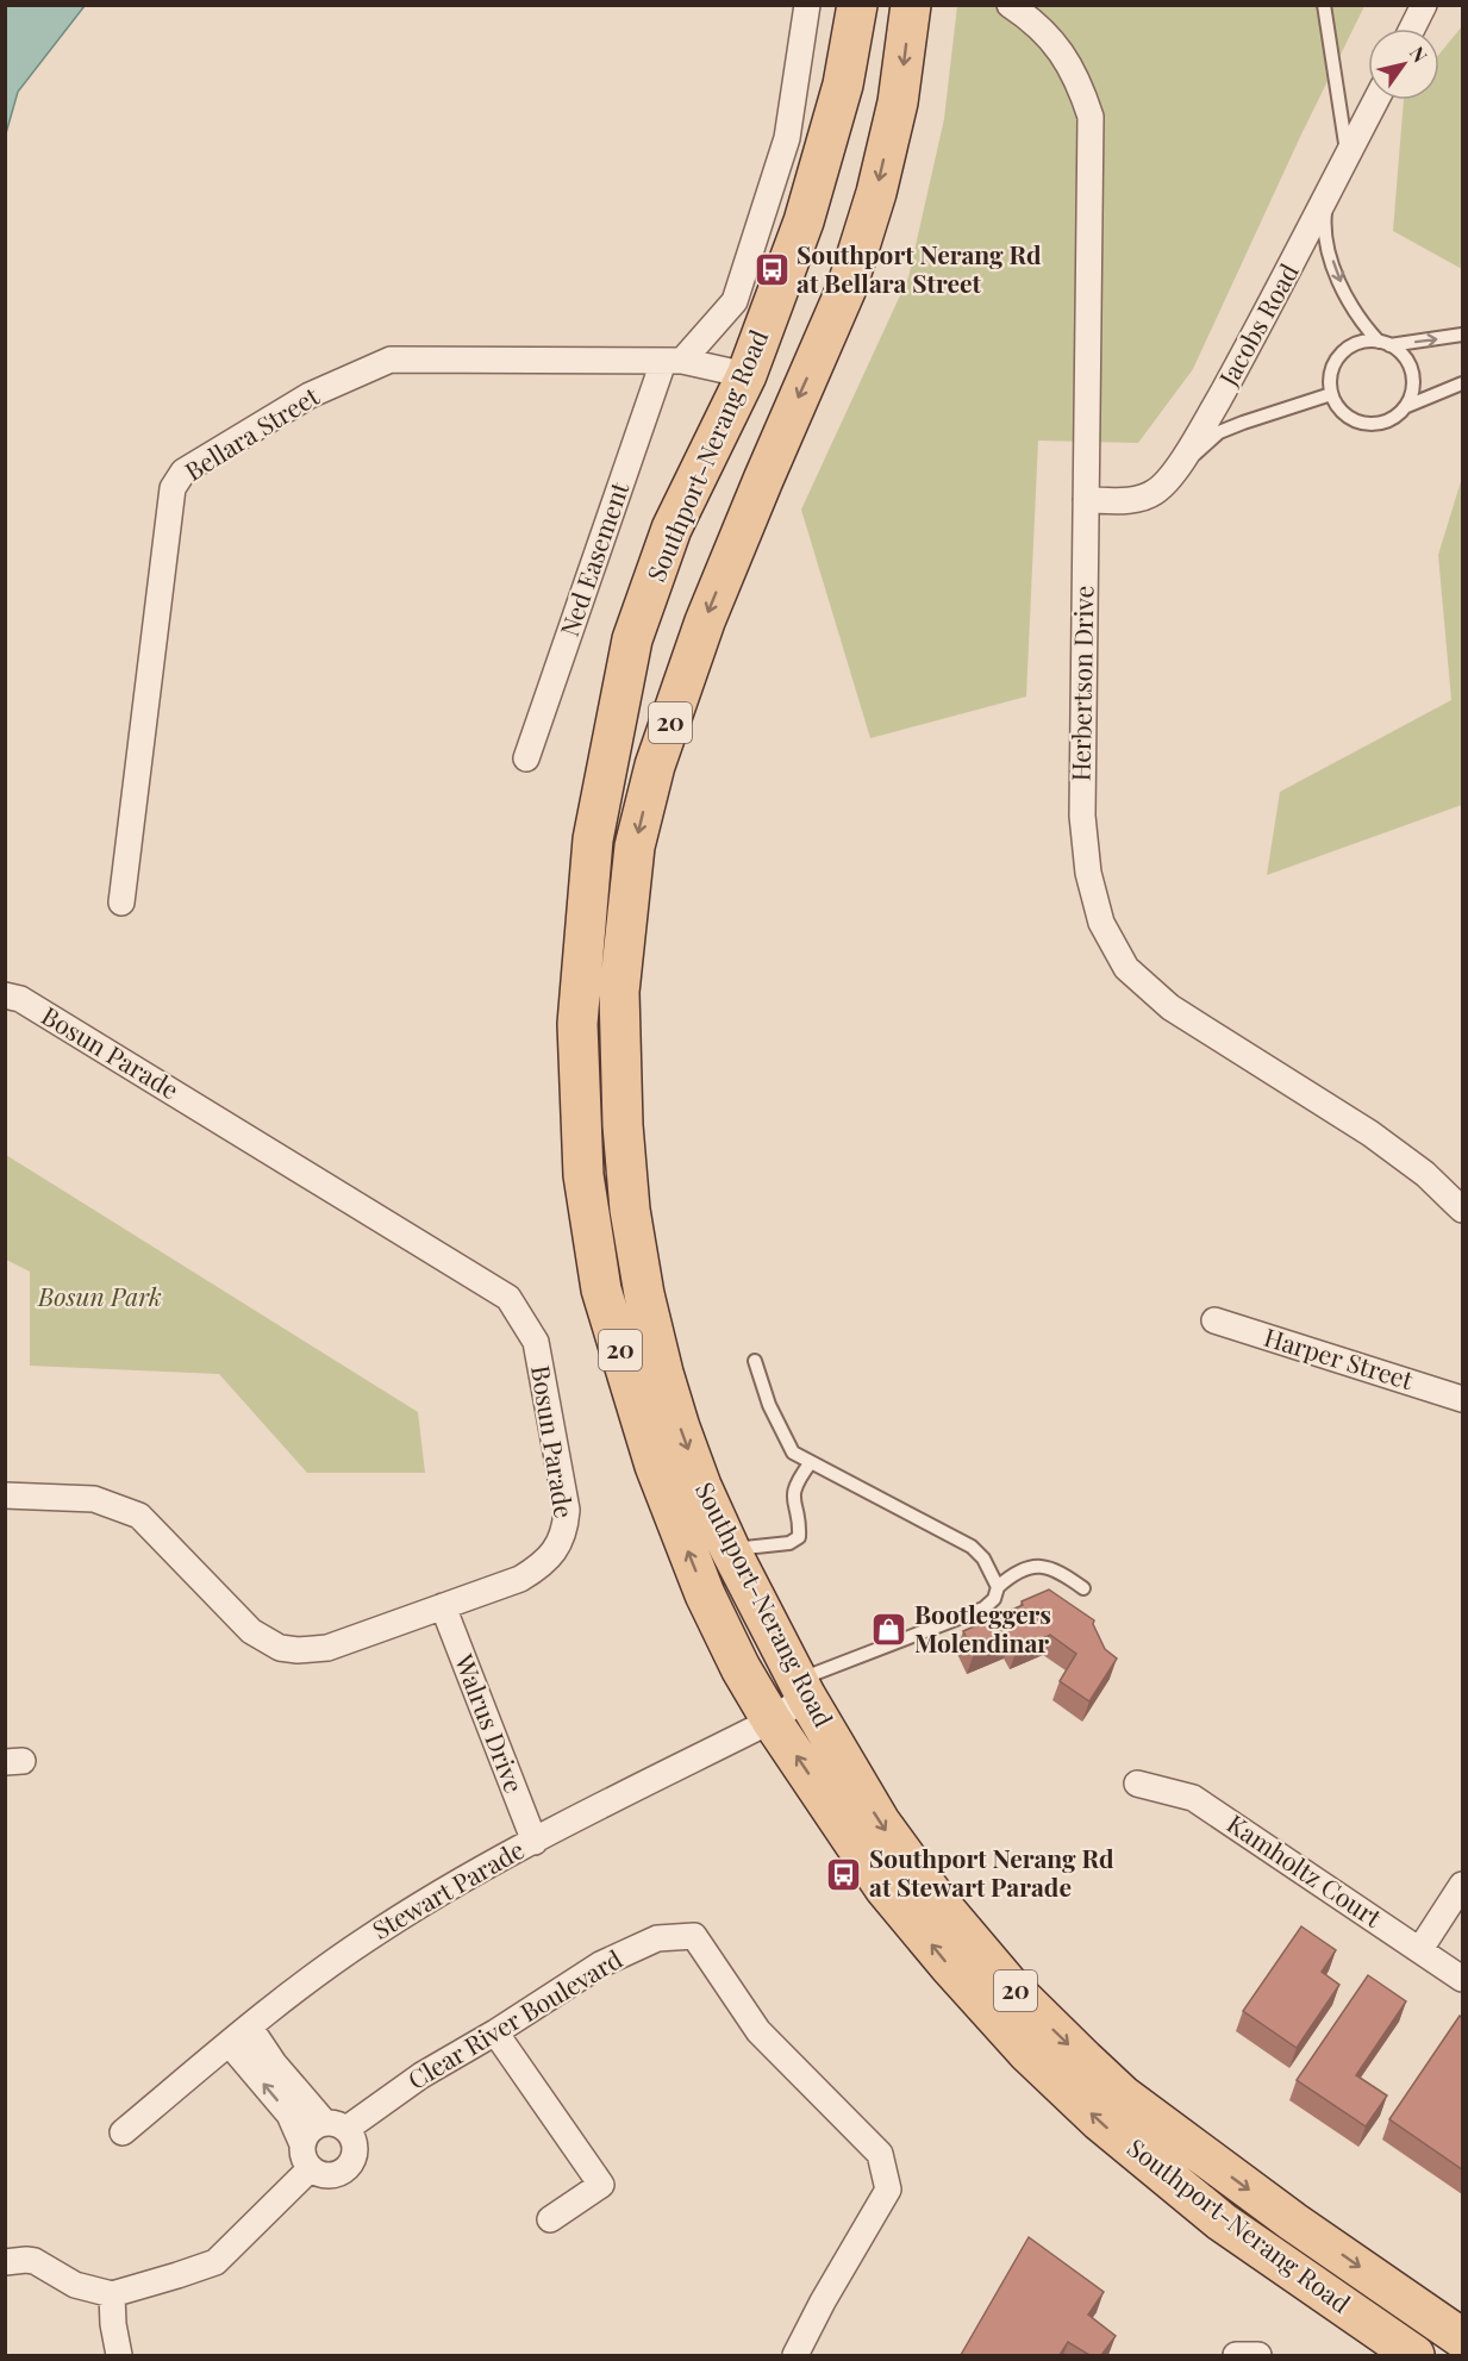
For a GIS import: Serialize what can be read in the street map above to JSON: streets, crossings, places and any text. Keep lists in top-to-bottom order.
{
  "streets": {
    "main road": ["Southport-Nerang Road", "20"],
    "street": [
      "Jacobs Road",
      "Bellara Street",
      "Ned Easement",
      "Herbertson Drive",
      "Bosun Parade",
      "Harper Street",
      "Walrus Drive",
      "Kamholtz Court",
      "Stewart Parade",
      "Clear River Boulevard"
    ]
  },
  "crossings": [
    ["Jacobs Road", "Herbertson Drive"],
    ["Bellara Street", "Southport-Nerang Road"],
    ["Bellara Street", "Ned Easement"],
    ["Southport-Nerang Road", "Stewart Parade"],
    ["Bosun Parade", "Walrus Drive"],
    ["Walrus Drive", "Stewart Parade"]
  ],
  "parks": ["Bosun Park"],
  "places": {
    "bus stop": ["Southport Nerang Rd at Bellara Street", "Southport Nerang Rd at Stewart Parade"],
    "shop": ["Bootleggers Molendinar"]
  },
  "north": "top right"
}
